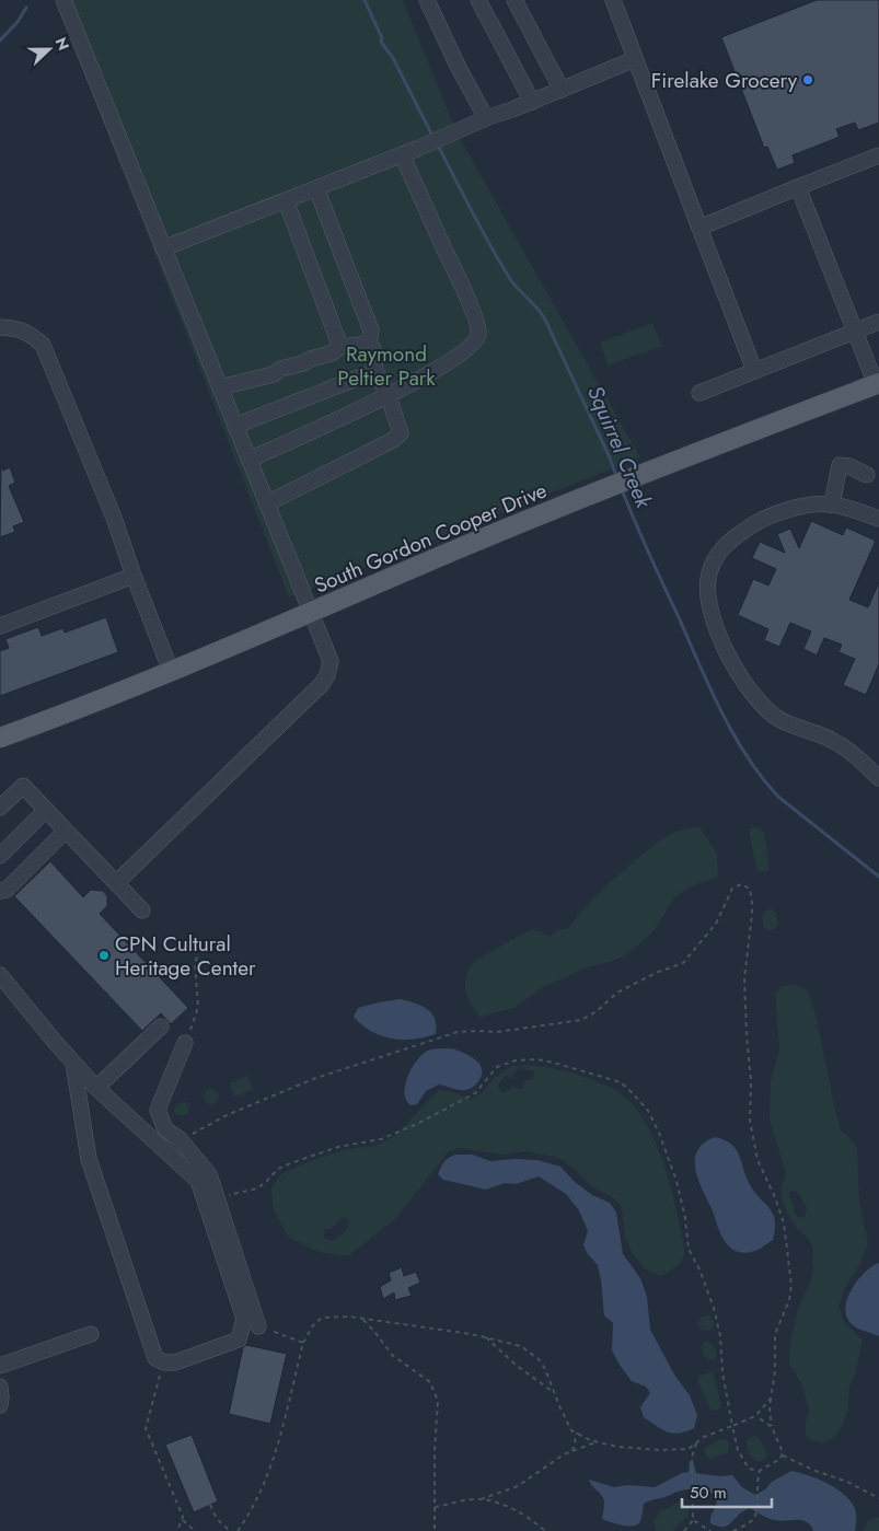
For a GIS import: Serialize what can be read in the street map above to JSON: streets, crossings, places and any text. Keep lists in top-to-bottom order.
{
  "streets": {
    "main road": ["South Gordon Cooper Drive"]
  },
  "water": ["Squirrel Creek"],
  "parks": ["Raymond Peltier Park"],
  "places": ["Firelake Grocery", "CPN Cultural Heritage Center"],
  "scale_bar": "50 m",
  "north": "right"
}
